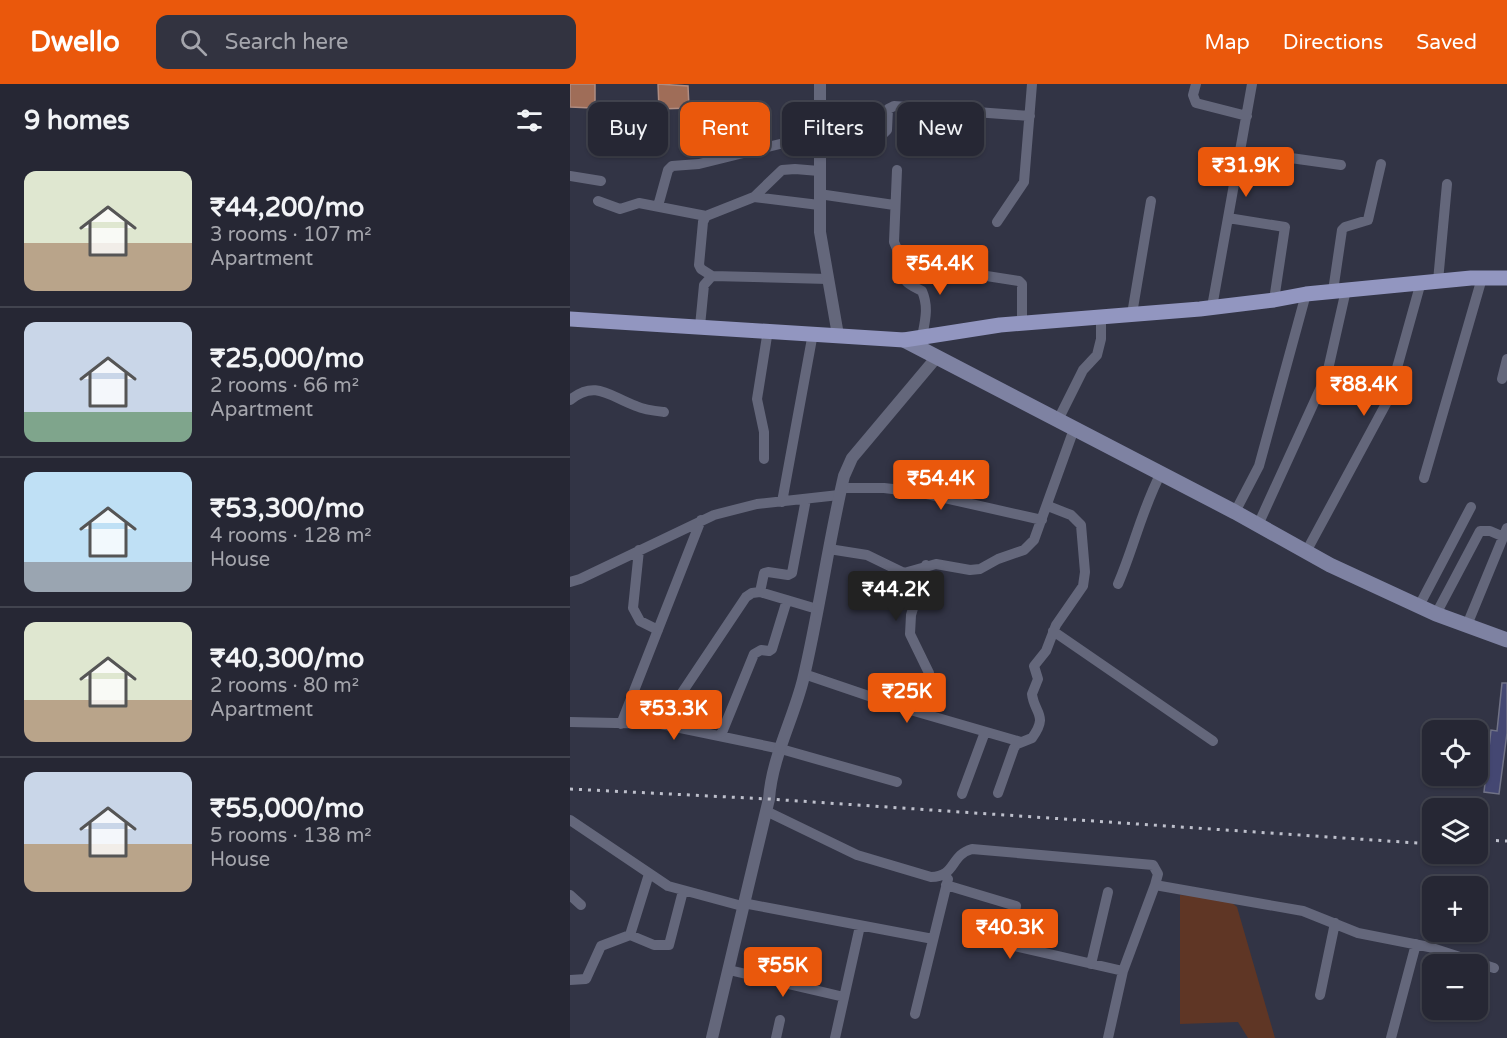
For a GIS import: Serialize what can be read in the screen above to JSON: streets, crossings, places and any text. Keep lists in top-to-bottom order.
{
  "page": {
    "header": "Dwello",
    "search": "Search here",
    "nav": ["Map", "Directions", "Saved"],
    "heading": "9 homes",
    "chip": [
      "Buy",
      "Rent",
      "Filters",
      "New"
    ],
    "price": [
      "₹31.9K",
      "₹54.4K",
      "₹88.4K",
      "₹54.4K",
      "₹44.2K",
      "₹25K",
      "₹53.3K",
      "₹40.3K",
      "₹55K"
    ],
    "list": [
      {
        "name": "₹44,200/mo",
        "note": "3 rooms · 107 m² · Apartment"
      },
      {
        "name": "₹25,000/mo",
        "note": "2 rooms · 66 m² · Apartment"
      },
      {
        "name": "₹53,300/mo",
        "note": "4 rooms · 128 m² · House"
      },
      {
        "name": "₹40,300/mo",
        "note": "2 rooms · 80 m² · Apartment"
      },
      {
        "name": "₹55,000/mo",
        "note": "5 rooms · 138 m² · House"
      }
    ],
    "map_buttons": ["+", "−"]
  }
}
